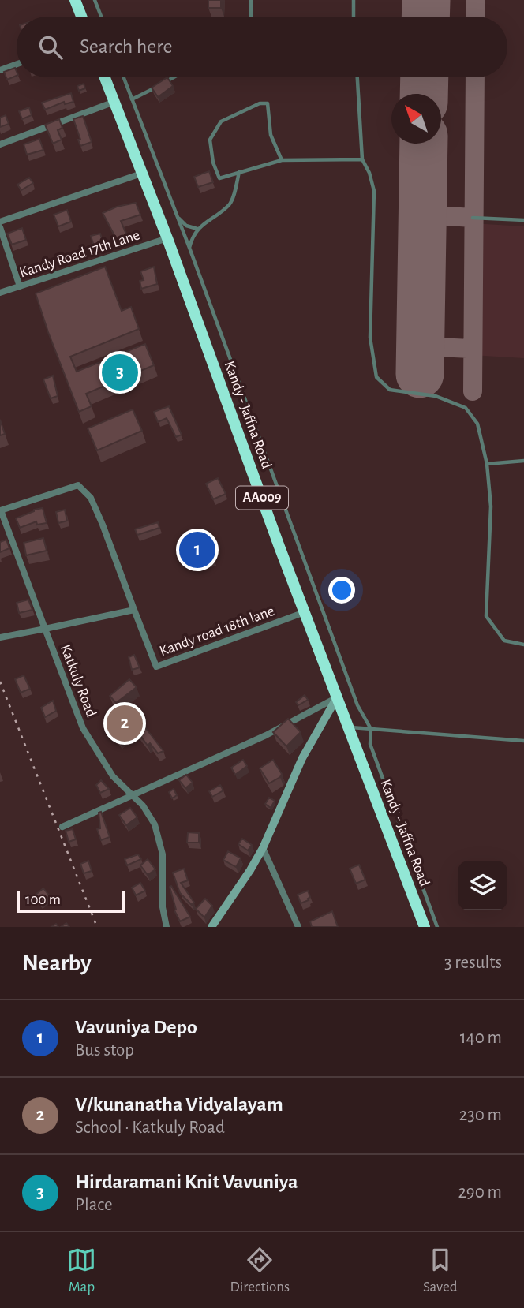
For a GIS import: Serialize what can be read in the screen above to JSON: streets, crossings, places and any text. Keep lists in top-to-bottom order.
{
  "streets": {
    "highway": ["Kandy - Jaffna Road", "AA009"],
    "street": ["Kandy Road 17th Lane", "Kandy road 18th lane", "Katkuly Road"]
  },
  "crossings": [
    ["Kandy Road 17th Lane", "Kandy - Jaffna Road"],
    ["Kandy - Jaffna Road", "Kandy road 18th lane"]
  ],
  "scale_bar": "100 m",
  "north": "top left",
  "page": {
    "search": "Search here",
    "pins": ["3", "1", "2"],
    "scale": "100 m",
    "heading": ["Nearby", "3 results"],
    "list": [
      {
        "mark": "1",
        "name": "Vavuniya Depo",
        "note": "Bus stop",
        "value": "140 m"
      },
      {
        "mark": "2",
        "name": "V/kunanatha Vidyalayam",
        "note": "School · Katkuly Road",
        "value": "230 m"
      },
      {
        "mark": "3",
        "name": "Hirdaramani Knit Vavuniya",
        "note": "Place",
        "value": "290 m"
      }
    ],
    "nav": ["Map", "Directions", "Saved"]
  }
}
